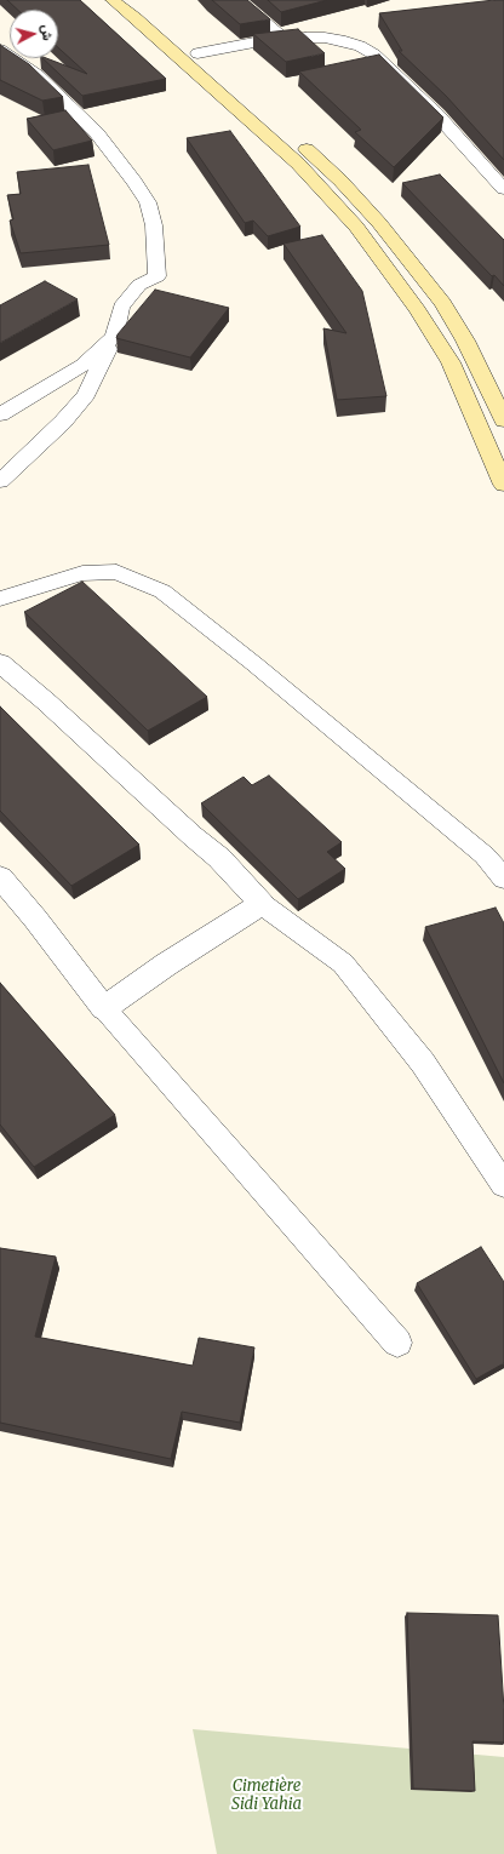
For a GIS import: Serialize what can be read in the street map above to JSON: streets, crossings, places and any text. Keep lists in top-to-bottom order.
{
  "parks": ["Cimetière Sidi Yahia"],
  "north": "right"
}
